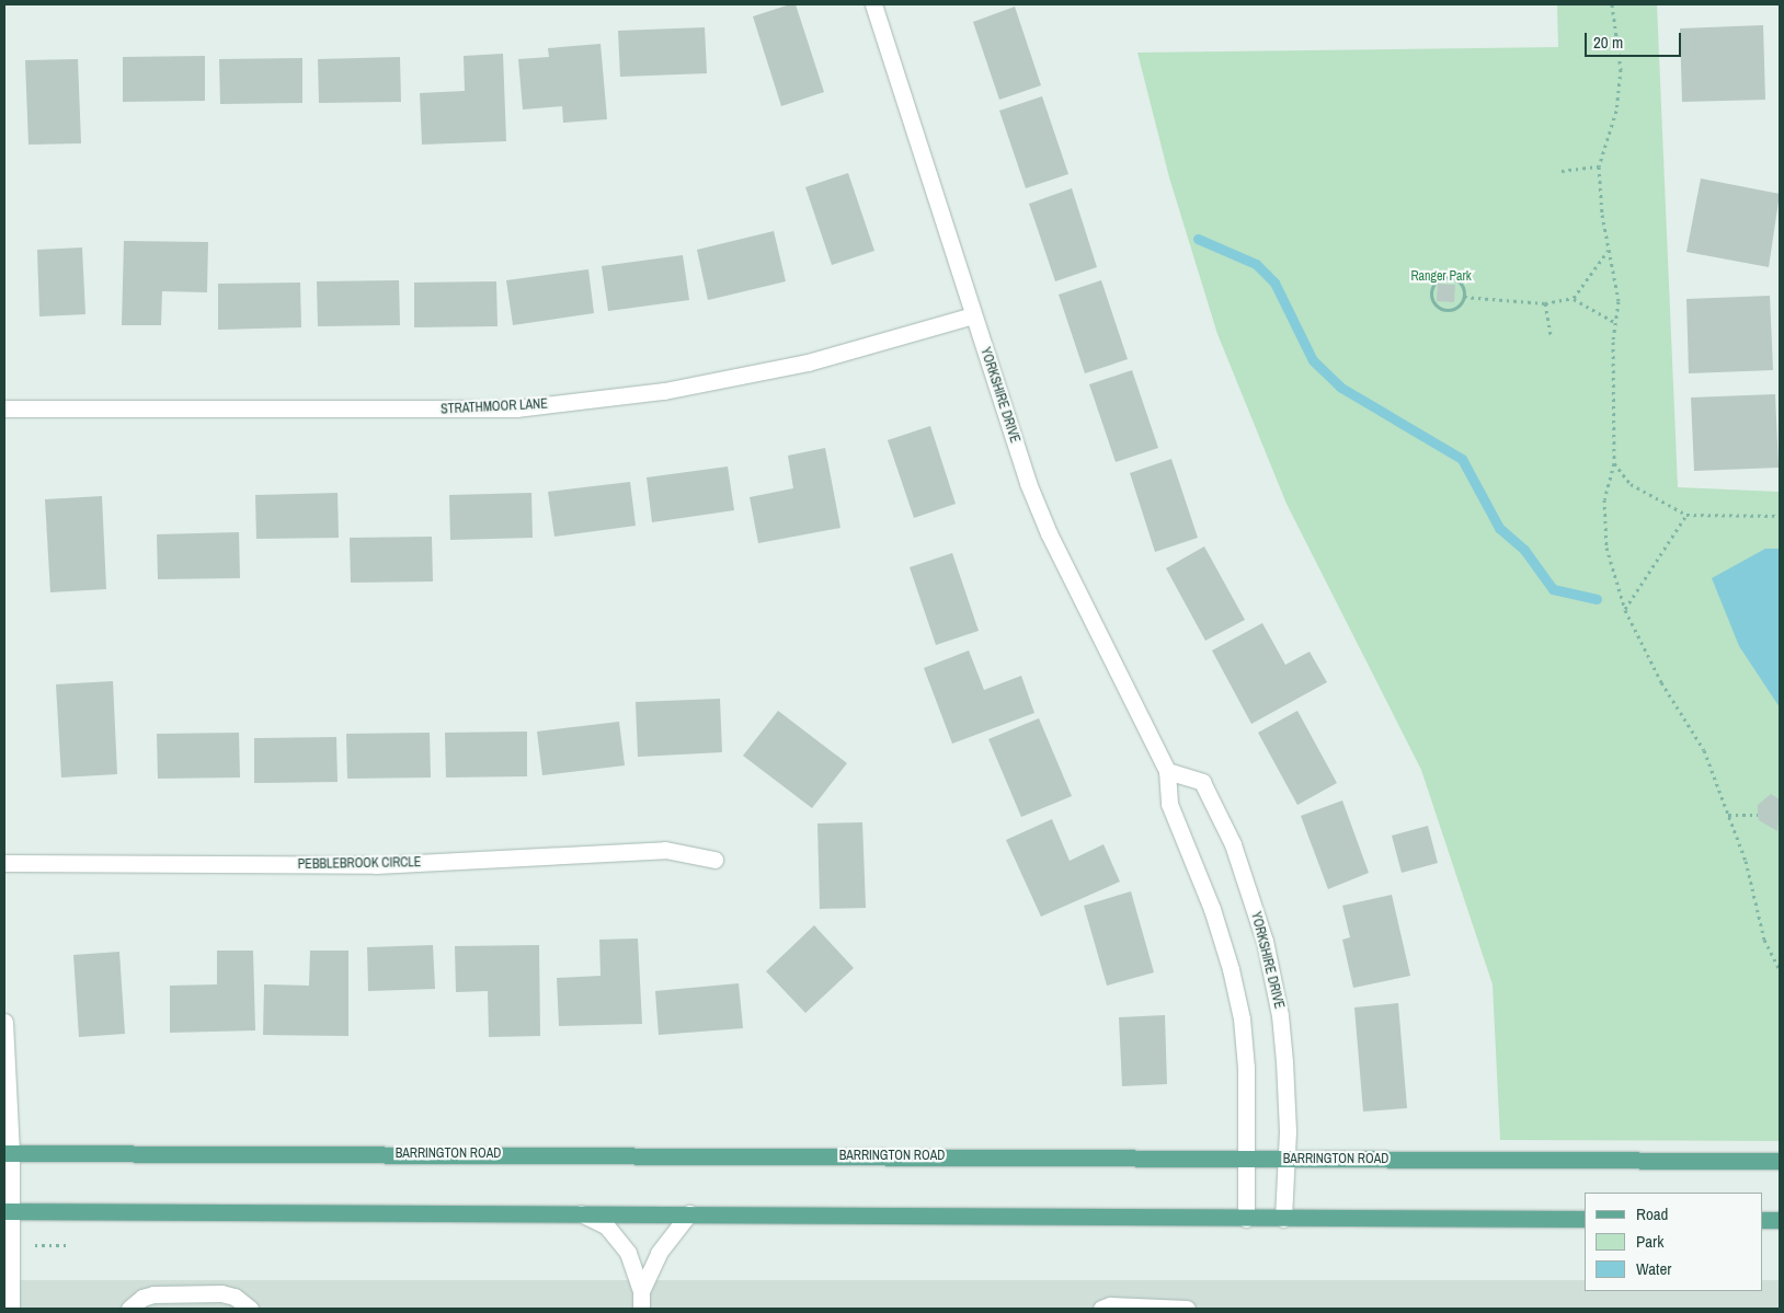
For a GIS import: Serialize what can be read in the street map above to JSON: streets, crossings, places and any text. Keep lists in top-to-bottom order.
{
  "streets": {
    "main road": ["BARRINGTON ROAD"],
    "street": ["YORKSHIRE DRIVE", "STRATHMOOR LANE", "PEBBLEBROOK CIRCLE"]
  },
  "crossings": [
    ["YORKSHIRE DRIVE", "STRATHMOOR LANE"],
    ["YORKSHIRE DRIVE", "BARRINGTON ROAD"]
  ],
  "parks": ["Ranger Park"],
  "legend": ["Road", "Park", "Water"],
  "scale_bar": "20 m"
}
